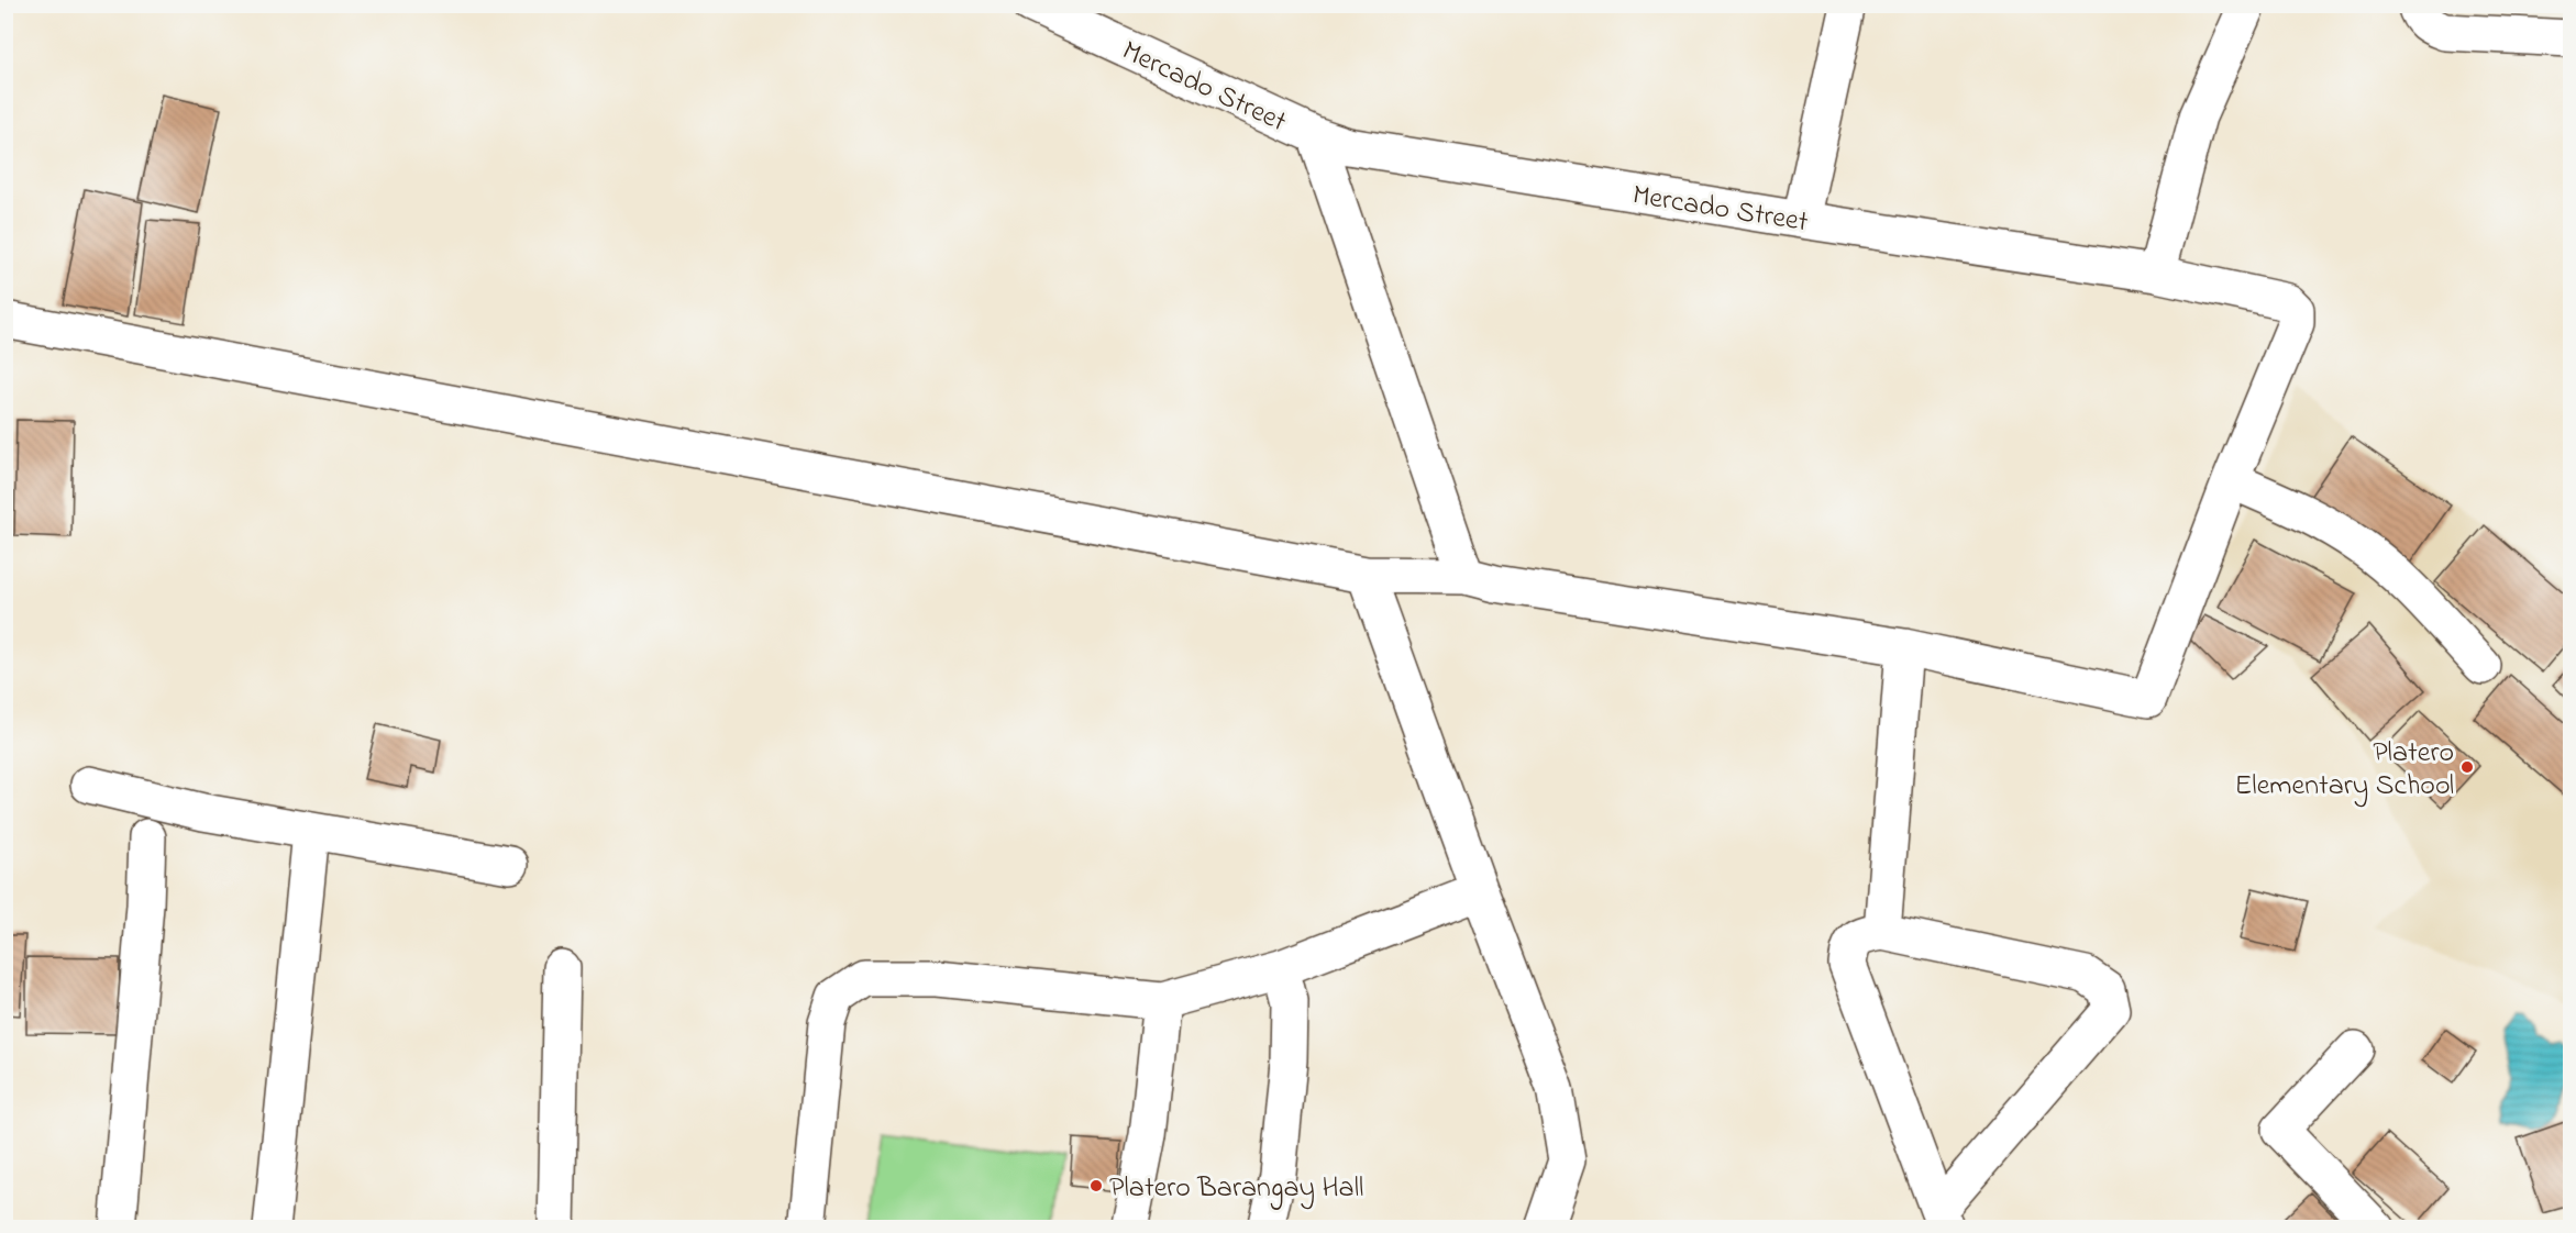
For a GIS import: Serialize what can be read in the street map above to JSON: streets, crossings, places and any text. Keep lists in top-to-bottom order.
{
  "streets": {
    "street": ["Mercado Street"]
  },
  "places": ["Platero Elementary School", "Platero Barangay Hall"]
}
